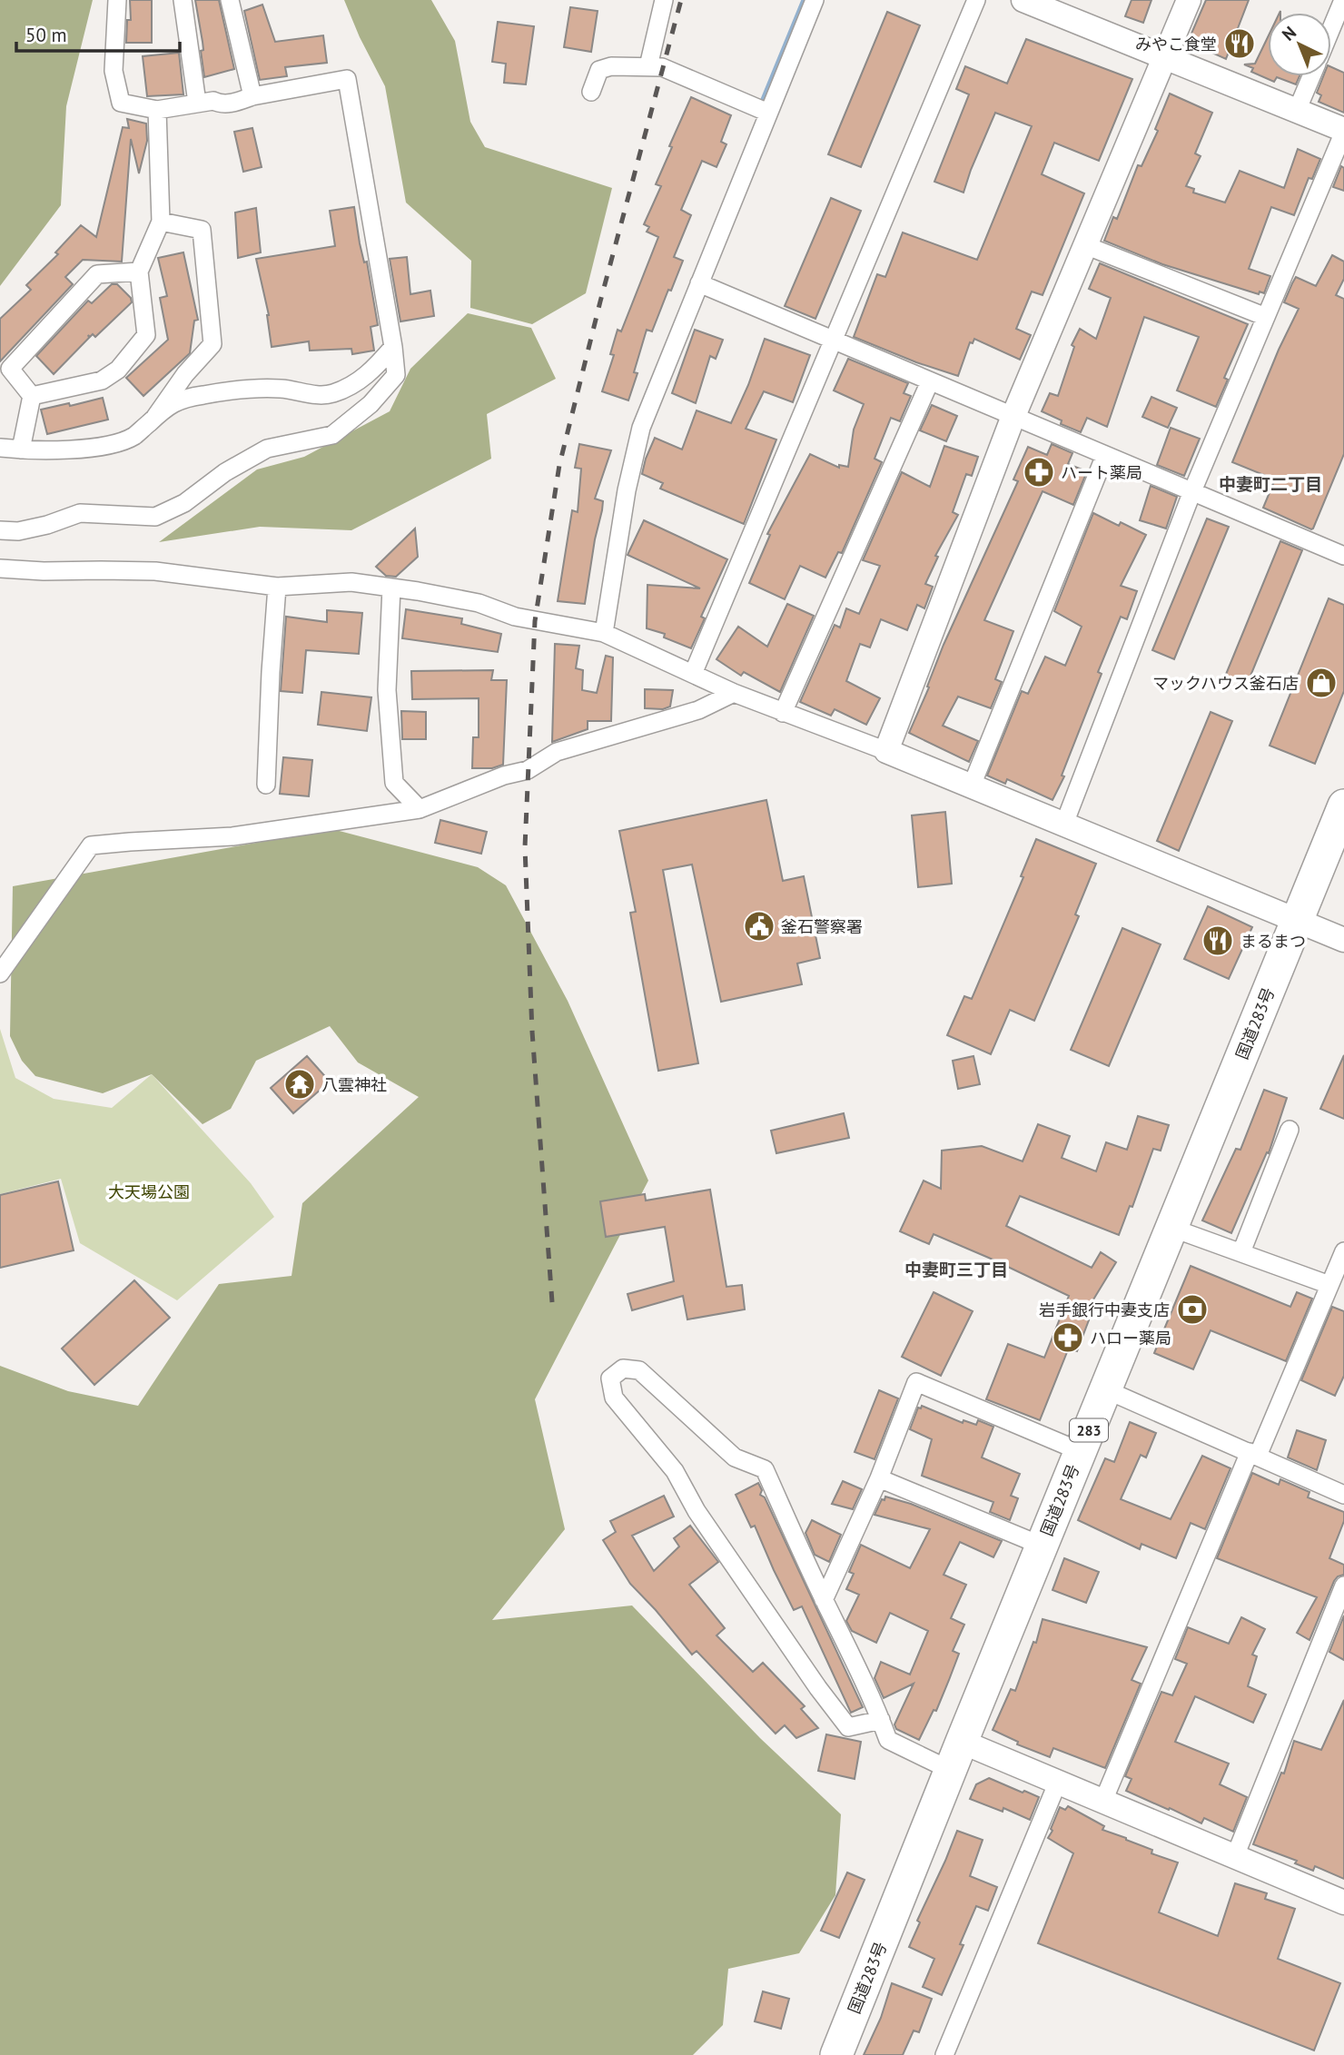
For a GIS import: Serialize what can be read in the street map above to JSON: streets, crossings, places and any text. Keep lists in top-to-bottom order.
{
  "streets": {
    "highway": ["国道283号", "283"]
  },
  "districts": ["中妻町二丁目", "中妻町三丁目"],
  "parks": ["大天場公園"],
  "places": {
    "restaurant": ["みやこ食堂", "まるまつ"],
    "pharmacy": ["ハート薬局", "ハロー薬局"],
    "shop": ["マックハウス釜石店"],
    "public building": ["釜石警察署"],
    "temple": ["八雲神社"],
    "bank": ["岩手銀行中妻支店"]
  },
  "scale_bar": "50 m",
  "north": "top left"
}
